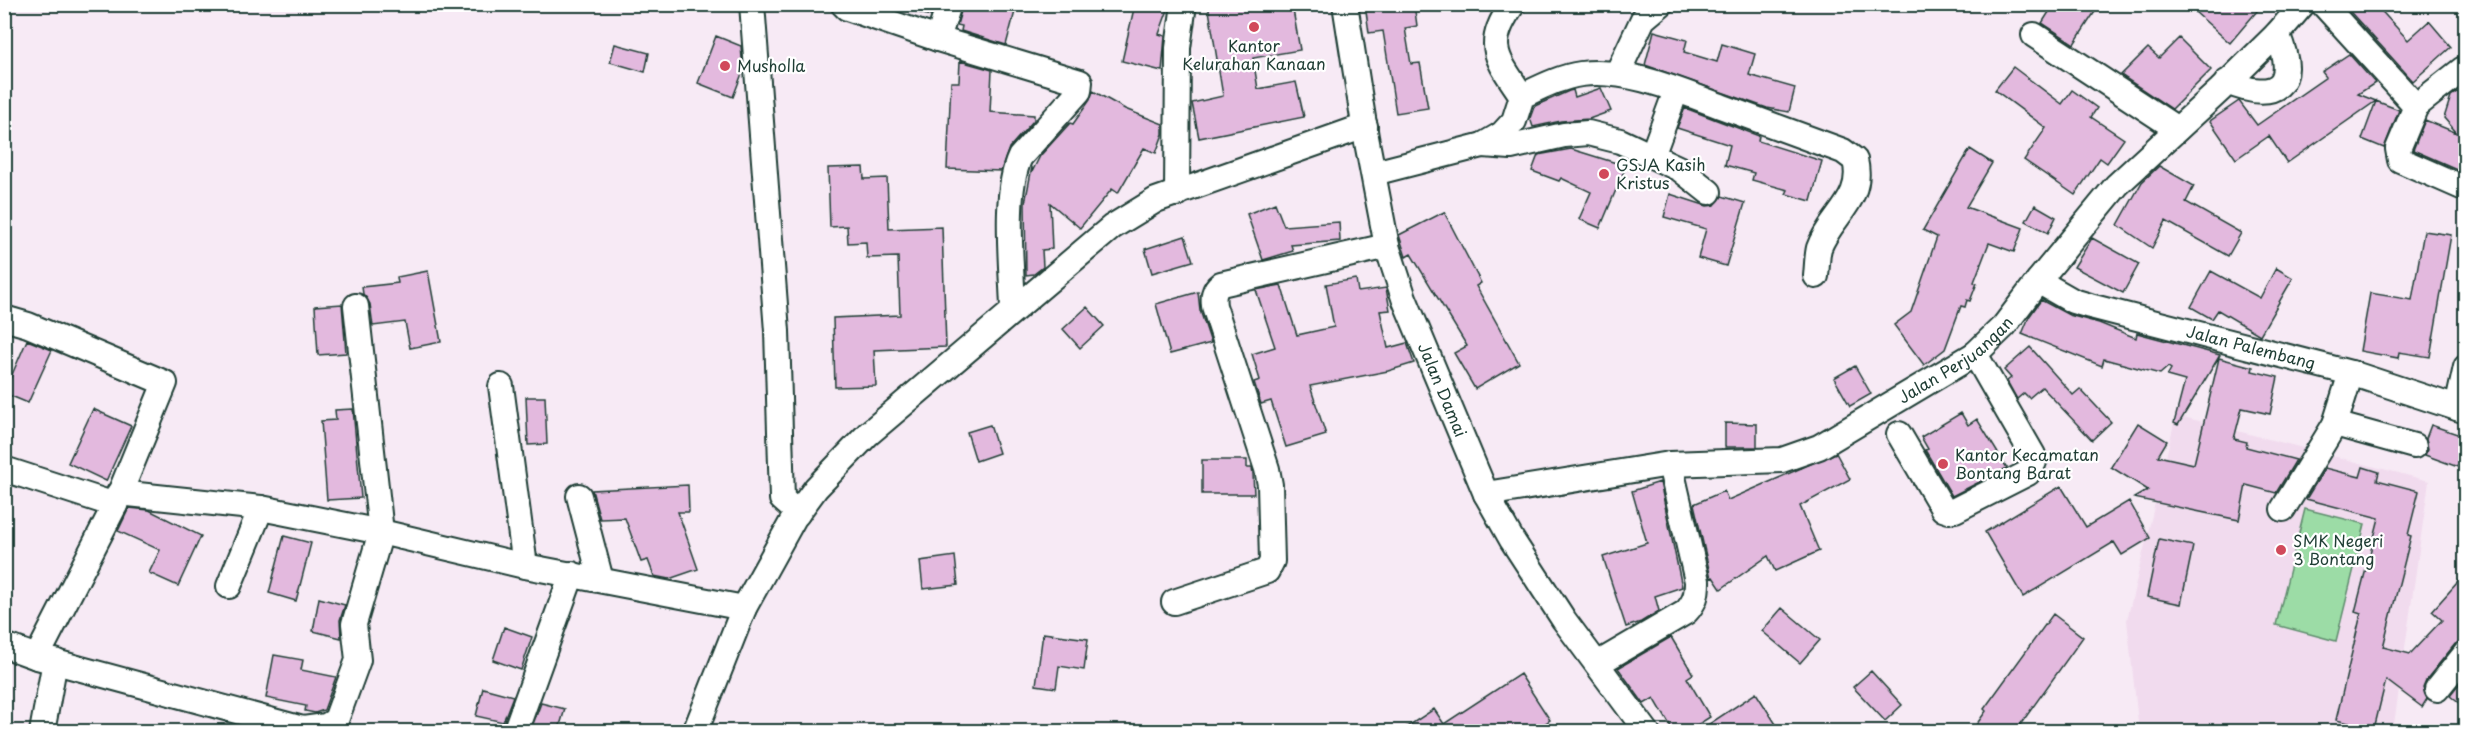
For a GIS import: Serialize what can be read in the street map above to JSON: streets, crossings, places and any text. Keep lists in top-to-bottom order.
{
  "streets": {
    "street": ["Jalan Palembang", "Jalan Perjuangan", "Jalan Damai"]
  },
  "crossings": [
    ["Jalan Palembang", "Jalan Perjuangan"],
    ["Jalan Perjuangan", "Jalan Damai"]
  ],
  "places": [
    "Kantor Kelurahan Kanaan",
    "Musholla",
    "GSJA Kasih Kristus",
    "Kantor Kecamatan Bontang Barat",
    "SMK Negeri 3 Bontang"
  ]
}
